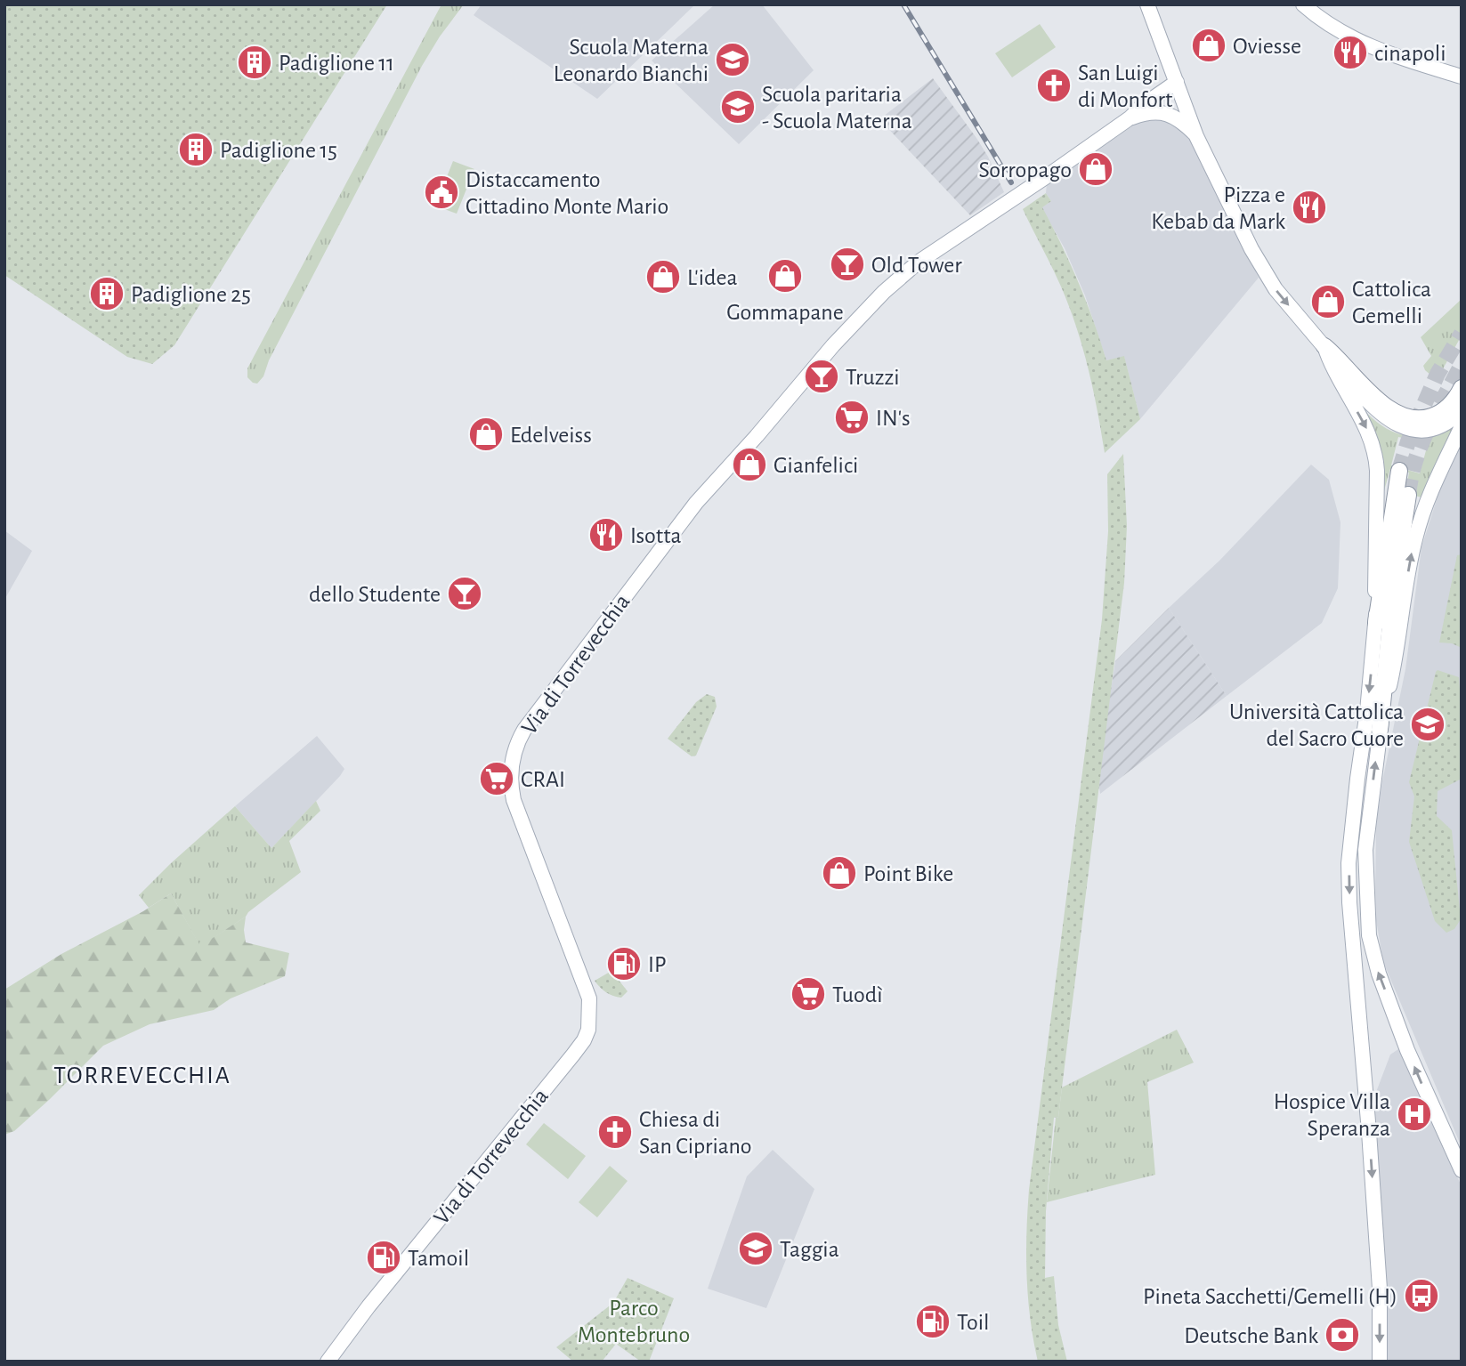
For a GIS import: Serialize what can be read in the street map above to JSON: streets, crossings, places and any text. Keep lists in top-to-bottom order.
{
  "streets": {
    "main road": ["Via di Torrevecchia"]
  },
  "districts": ["TORREVECCHIA"],
  "parks": ["Parco Montebruno"],
  "places": {
    "shop": [
      "Oviesse",
      "Sorropago",
      "Gommapane",
      "L'idea",
      "Cattolica Gemelli",
      "Edelveiss",
      "Gianfelici",
      "Point Bike"
    ],
    "restaurant": ["cinapoli", "Pizza e Kebab da Mark", "Isotta"],
    "school or university": [
      "Scuola Materna Leonardo Bianchi",
      "Scuola paritaria - Scuola Materna",
      "Università Cattolica del Sacro Cuore",
      "Taggia"
    ],
    "building": ["Padiglione 11", "Padiglione 15", "Padiglione 25"],
    "church": ["San Luigi di Monfort", "Chiesa di San Cipriano"],
    "public building": ["Distaccamento Cittadino Monte Mario"],
    "bar": ["Old Tower", "Truzzi", "dello Studente"],
    "supermarket": ["IN's", "CRAI", "Tuodì"],
    "fuel station": ["IP", "Tamoil", "Toil"],
    "hospital": ["Hospice Villa Speranza"],
    "bus stop": ["Pineta Sacchetti/Gemelli (H)"],
    "bank": ["Deutsche Bank"]
  }
}
